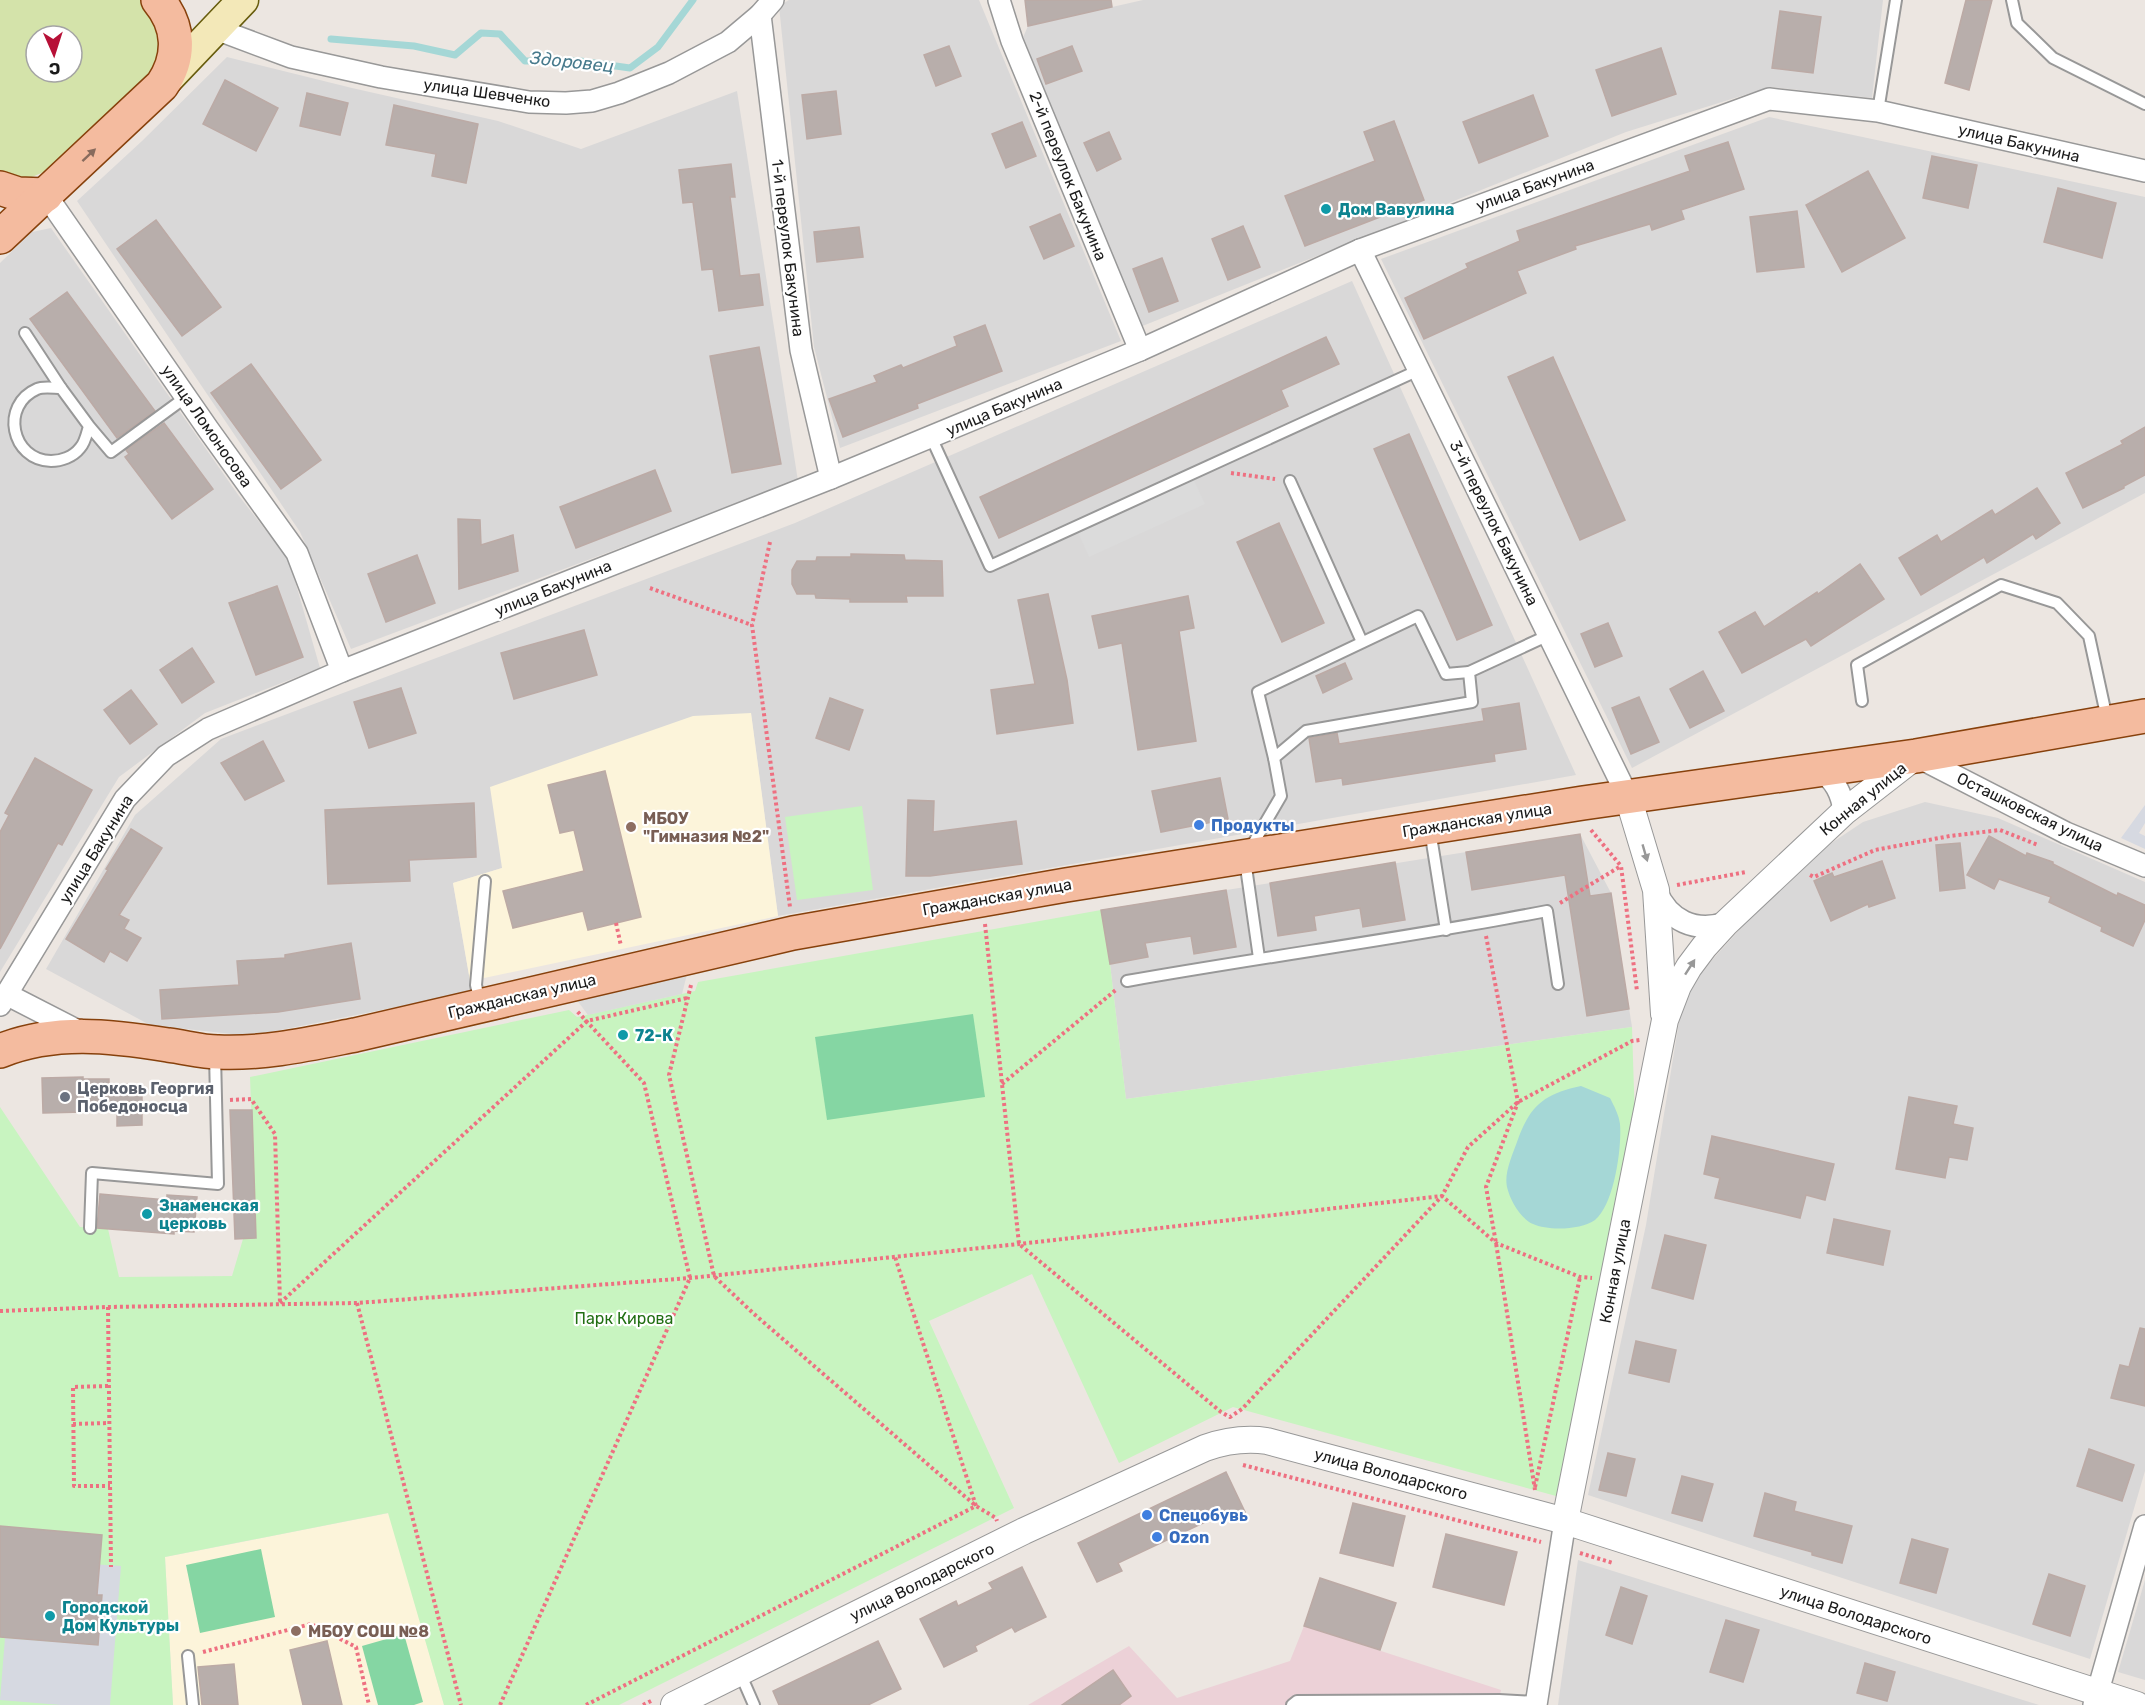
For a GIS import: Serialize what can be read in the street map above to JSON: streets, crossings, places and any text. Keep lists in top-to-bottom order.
{
  "streets": {
    "main road": ["Конная улица", "Гражданская улица"],
    "street": [
      "улица Шевченко",
      "улица Бакунина",
      "2-й переулок Бакунина",
      "1-й переулок Бакунина",
      "улица Ломоносова",
      "3-й переулок Бакунина",
      "Осташковская улица",
      "улица Володарского"
    ]
  },
  "crossings": [
    ["улица Шевченко", "1-й переулок Бакунина"],
    ["улица Бакунина", "2-й переулок Бакунина"],
    ["улица Бакунина", "1-й переулок Бакунина"],
    ["улица Бакунина", "улица Ломоносова"],
    ["улица Бакунина", "3-й переулок Бакунина"],
    ["улица Бакунина", "Гражданская улица"],
    ["3-й переулок Бакунина", "Конная улица"],
    ["3-й переулок Бакунина", "Гражданская улица"],
    ["Конная улица", "Осташковская улица"],
    ["Конная улица", "Гражданская улица"],
    ["Конная улица", "улица Володарского"],
    ["Осташковская улица", "Гражданская улица"]
  ],
  "water": ["Здоровец"],
  "parks": ["Парк Кирова"],
  "places": [
    "Дом Вавулина",
    "Продукты",
    "МБОУ \"Гимназия №2\"",
    "72-К",
    "Церковь Георгия Победоносца",
    "Знаменская церковь",
    "Спецобувь",
    "Ozon",
    "Городской Дом Культуры",
    "МБОУ СОШ №8"
  ],
  "north": "bottom"
}
